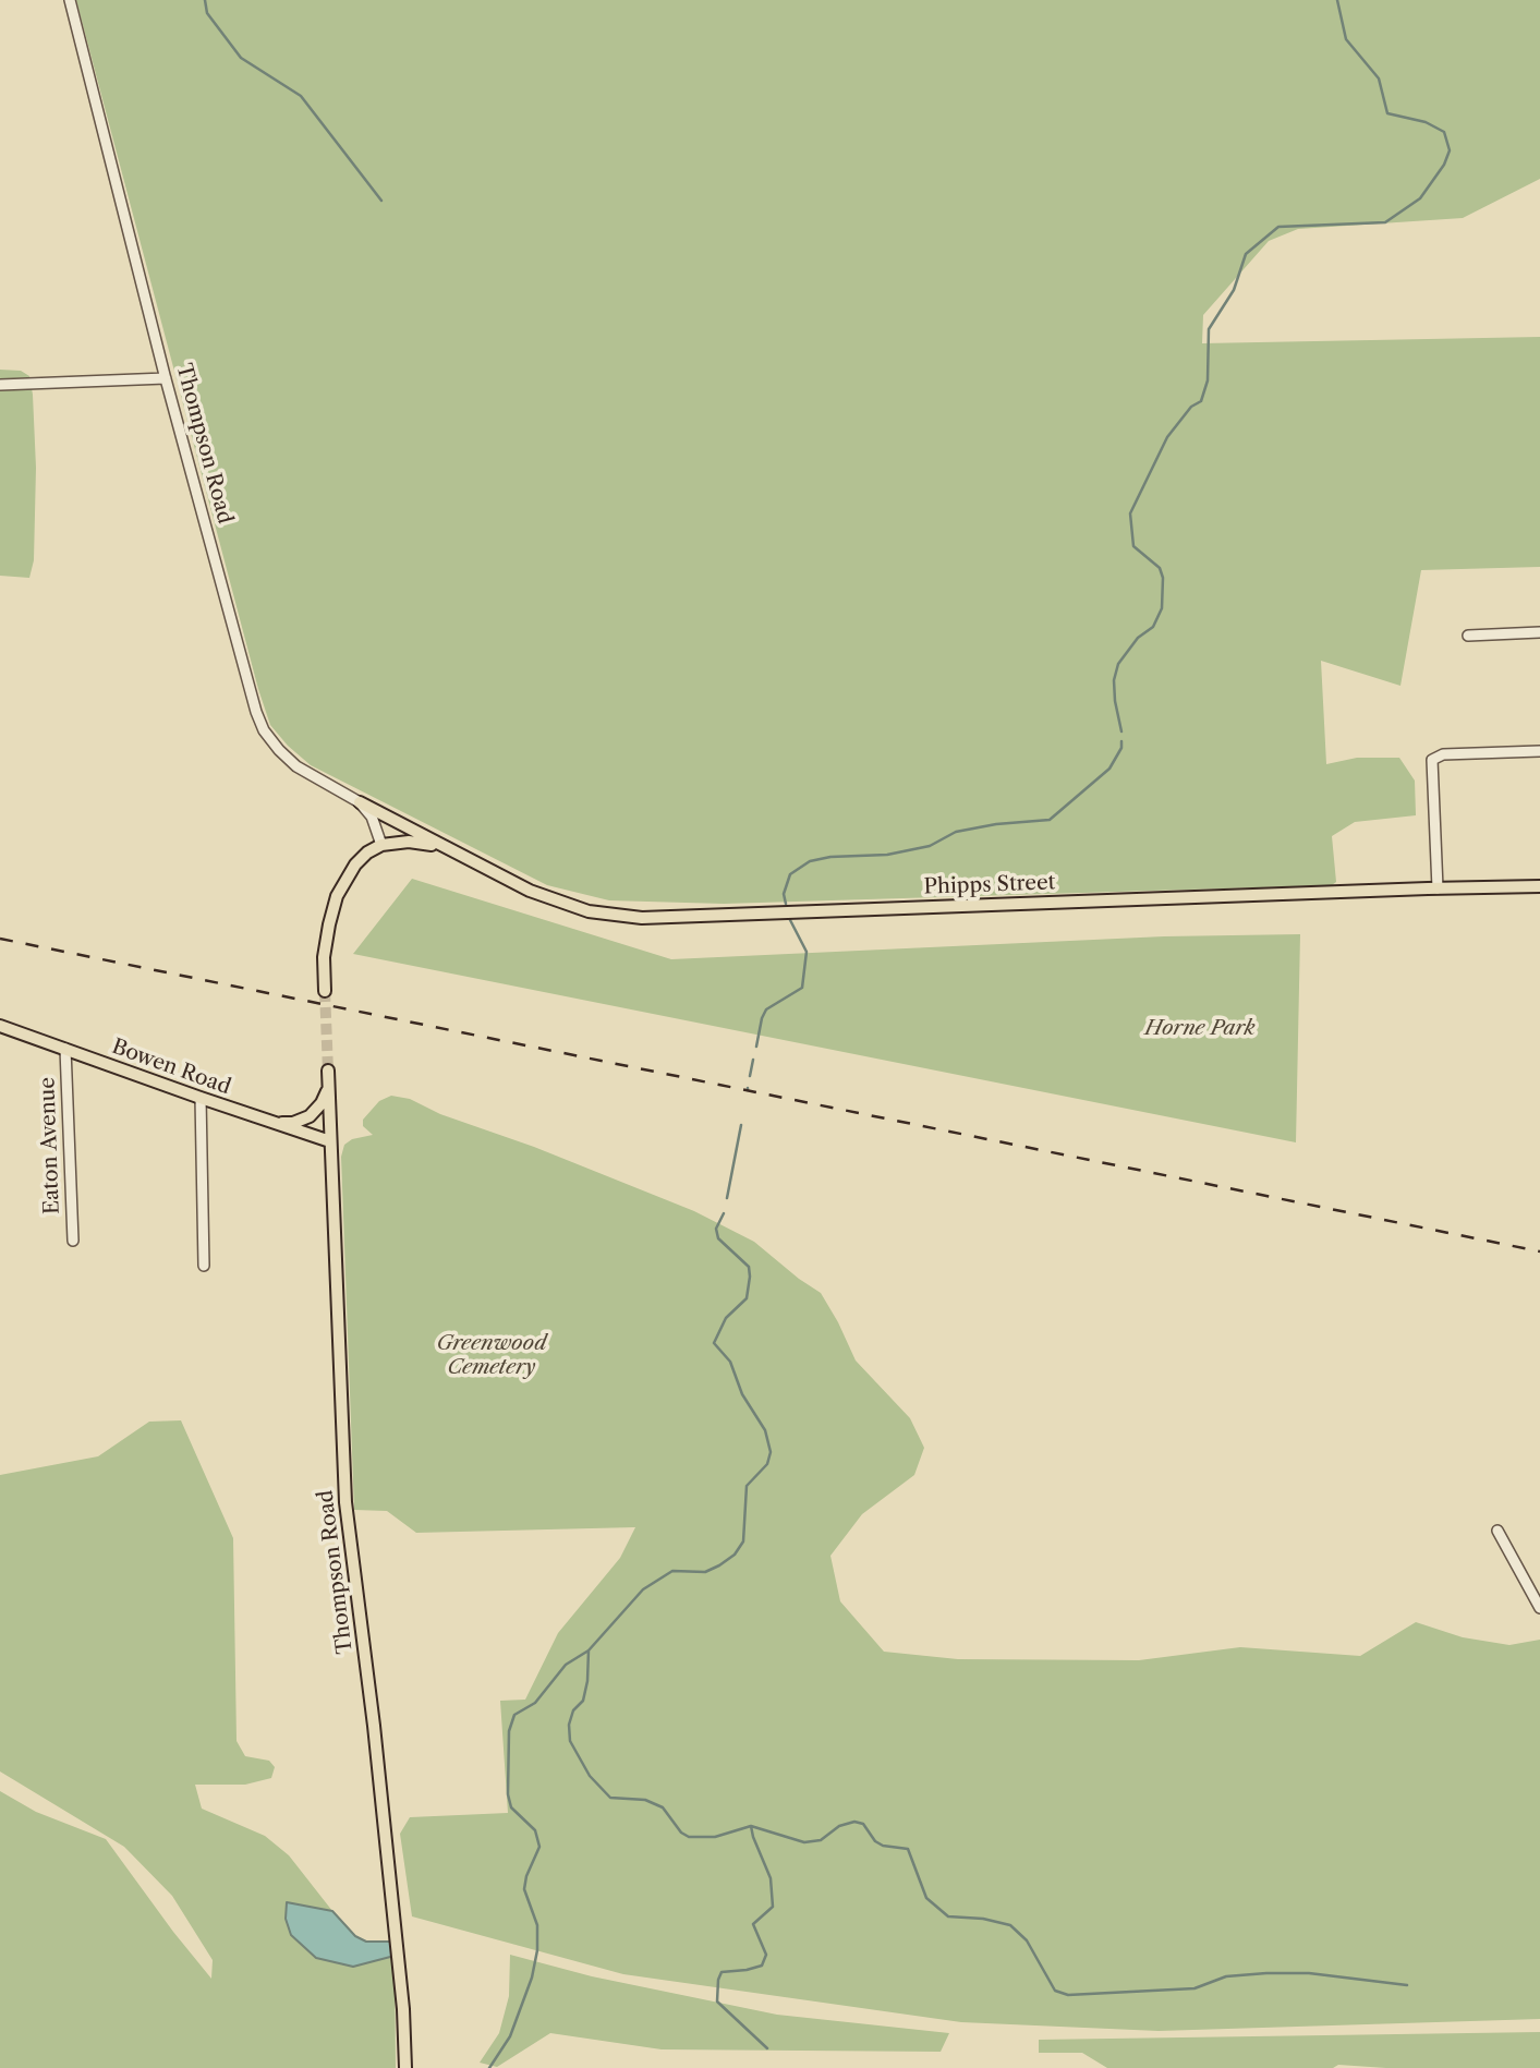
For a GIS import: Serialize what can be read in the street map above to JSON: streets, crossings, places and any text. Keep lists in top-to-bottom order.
{
  "streets": {
    "main road": ["Thompson Road", "Phipps Street", "Bowen Road"],
    "street": ["Eaton Avenue"]
  },
  "crossings": [
    ["Thompson Road", "Bowen Road"],
    ["Bowen Road", "Eaton Avenue"]
  ],
  "parks": ["Horne Park", "Greenwood Cemetery"]
}
